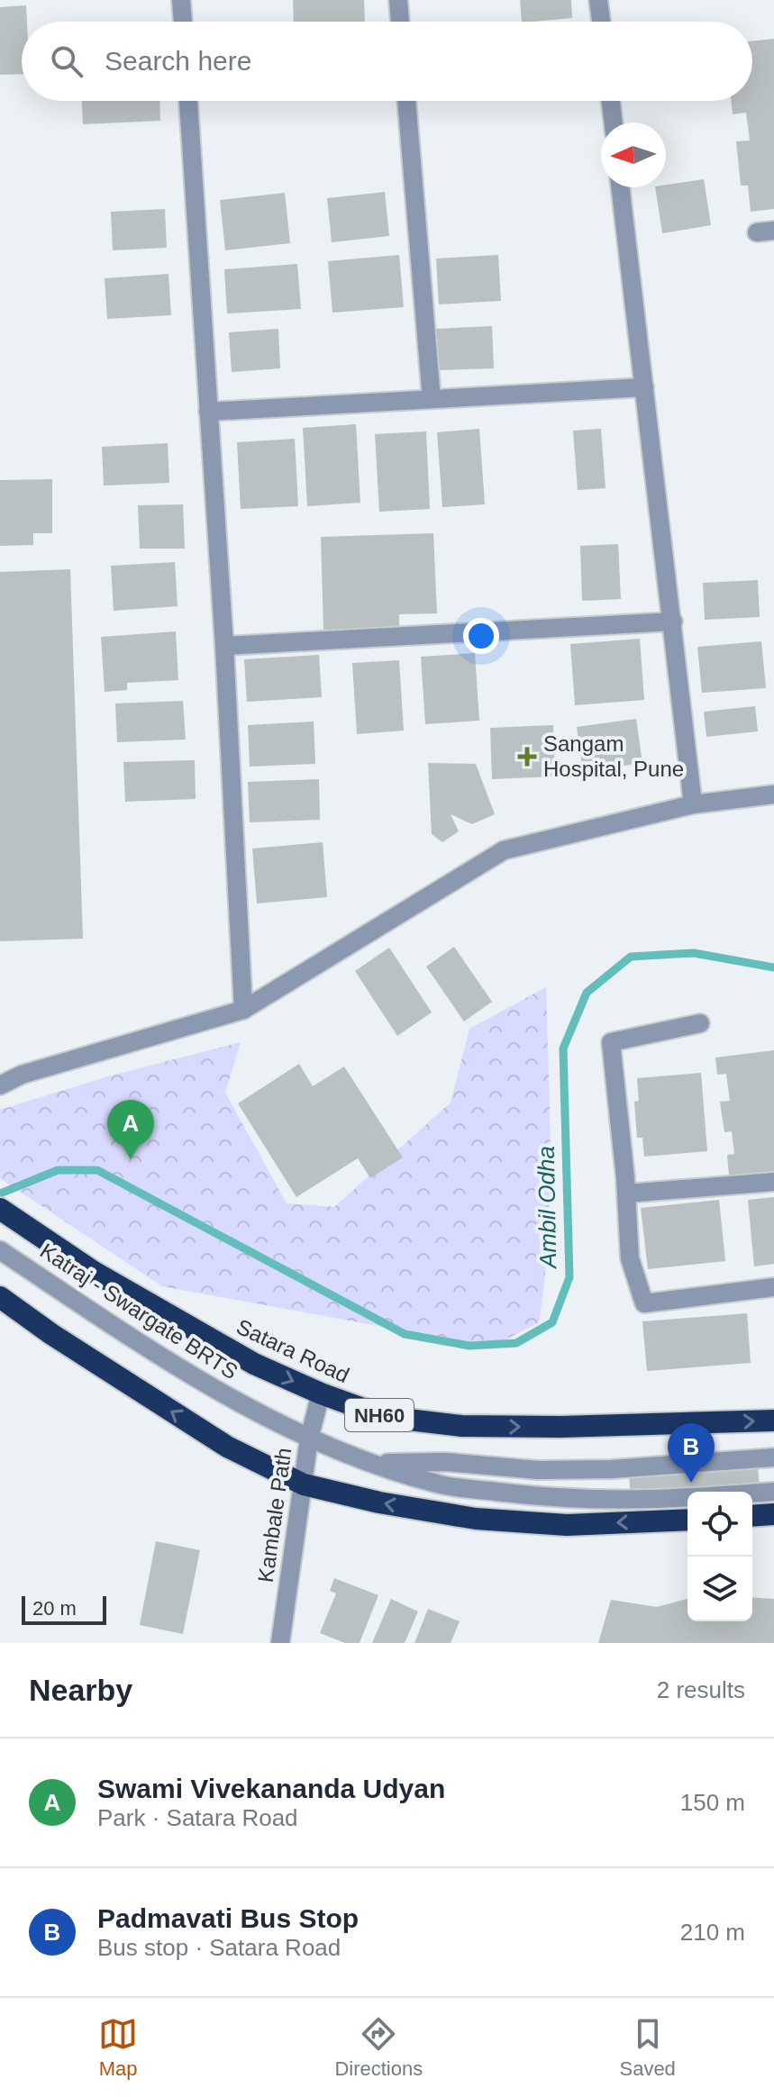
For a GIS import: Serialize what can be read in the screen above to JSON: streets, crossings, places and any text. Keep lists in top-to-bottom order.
{
  "streets": {
    "highway": ["Satara Road", "NH60"],
    "street": ["Katraj - Swargate BRTS", "Kambale Path"]
  },
  "crossings": [
    ["Katraj - Swargate BRTS", "Kambale Path"],
    ["Satara Road", "Kambale Path"]
  ],
  "water": ["Ambil Odha"],
  "places": {
    "health": ["Sangam Hospital, Pune"]
  },
  "scale_bar": "20 m",
  "north": "left",
  "page": {
    "search": "Search here",
    "pins": ["A", "B"],
    "scale": "20 m",
    "heading": ["Nearby", "2 results"],
    "list": [
      {
        "mark": "A",
        "name": "Swami Vivekananda Udyan",
        "note": "Park · Satara Road",
        "value": "150 m"
      },
      {
        "mark": "B",
        "name": "Padmavati Bus Stop",
        "note": "Bus stop · Satara Road",
        "value": "210 m"
      }
    ],
    "nav": ["Map", "Directions", "Saved"]
  }
}
